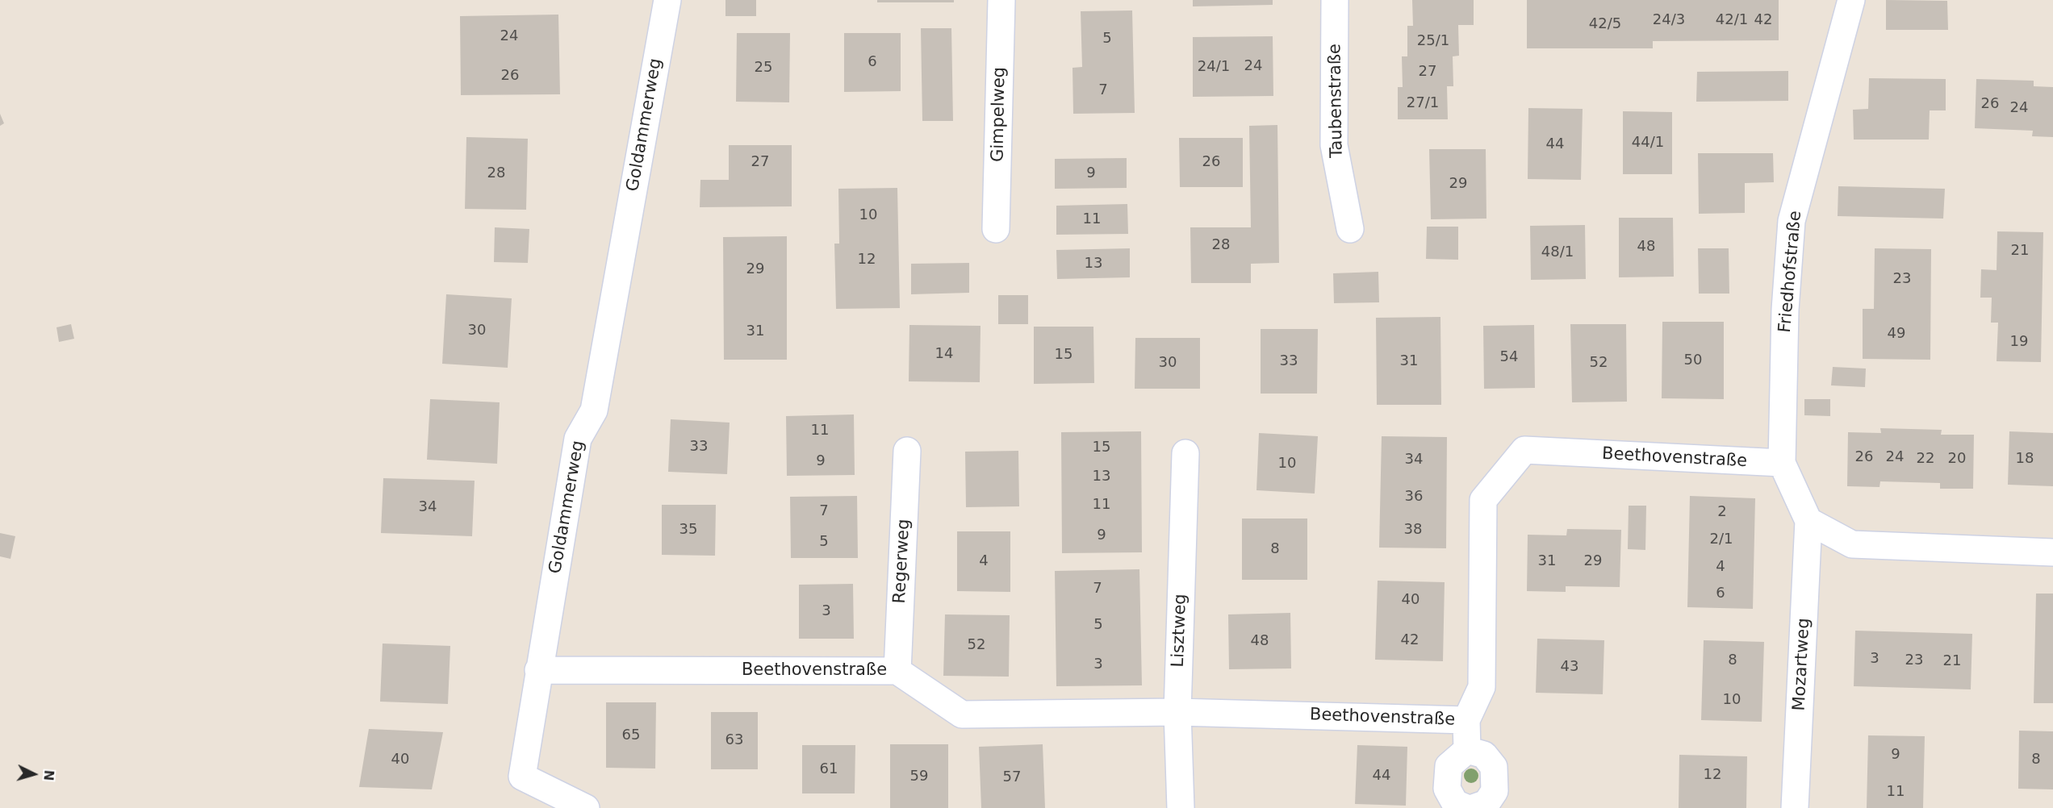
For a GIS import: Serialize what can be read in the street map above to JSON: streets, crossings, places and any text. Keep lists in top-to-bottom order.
{
  "streets": {
    "street": [
      "Taubenstraße",
      "Gimpelweg",
      "Goldammerweg",
      "Friedhofstraße",
      "Beethovenstraße",
      "Regerweg",
      "Lisztweg",
      "Mozartweg"
    ]
  },
  "crossings": [
    ["Goldammerweg", "Beethovenstraße"],
    ["Friedhofstraße", "Beethovenstraße"],
    ["Beethovenstraße", "Regerweg"],
    ["Beethovenstraße", "Lisztweg"]
  ],
  "house_numbers": [
    "24/3",
    "42/1",
    "42",
    "42/5",
    "24",
    "5",
    "25/1",
    "6",
    "24",
    "24/1",
    "25",
    "27",
    "26",
    "7",
    "27/1",
    "26",
    "24",
    "44/1",
    "44",
    "27",
    "26",
    "28",
    "9",
    "29",
    "10",
    "11",
    "28",
    "48",
    "21",
    "48/1",
    "12",
    "13",
    "29",
    "23",
    "30",
    "31",
    "49",
    "19",
    "14",
    "15",
    "54",
    "50",
    "33",
    "31",
    "30",
    "52",
    "11",
    "33",
    "15",
    "26",
    "24",
    "22",
    "20",
    "18",
    "34",
    "9",
    "10",
    "13",
    "36",
    "11",
    "34",
    "7",
    "2",
    "35",
    "38",
    "9",
    "2/1",
    "5",
    "8",
    "4",
    "31",
    "29",
    "4",
    "7",
    "6",
    "40",
    "3",
    "5",
    "42",
    "48",
    "52",
    "3",
    "8",
    "23",
    "21",
    "3",
    "43",
    "10",
    "65",
    "63",
    "9",
    "40",
    "8",
    "61",
    "12",
    "44",
    "59",
    "57",
    "11"
  ],
  "north": "right"
}
